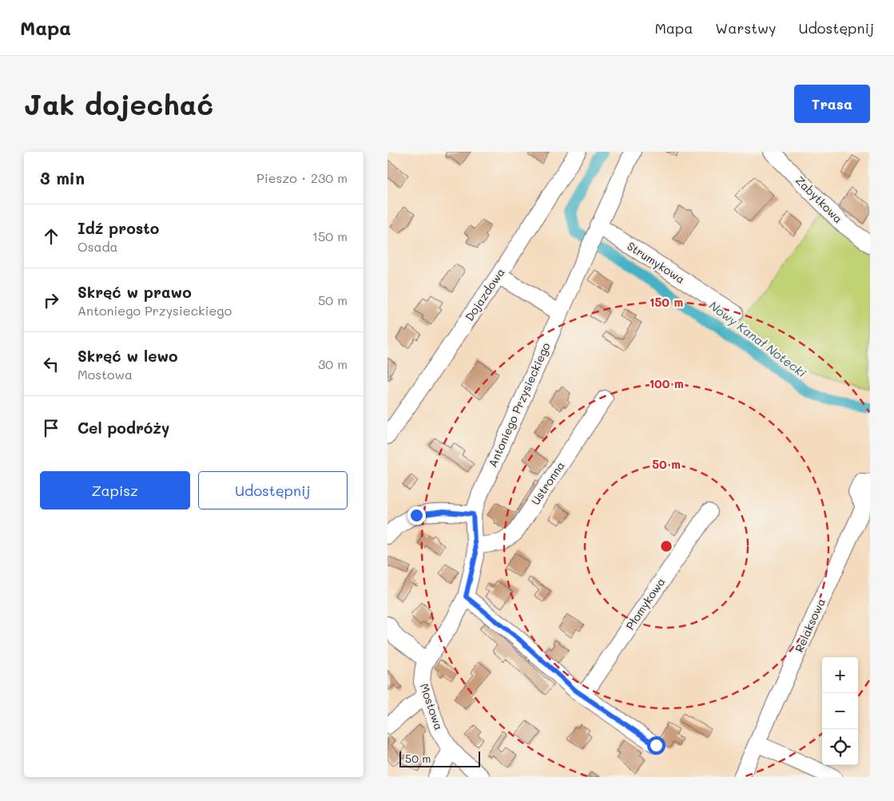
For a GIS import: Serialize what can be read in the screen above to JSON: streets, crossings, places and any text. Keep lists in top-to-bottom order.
{
  "streets": {
    "street": [
      "Zabytkowa",
      "Strumykowa",
      "Dojazdowa",
      "Antoniego Przysieckiego",
      "Ustronna",
      "Płomykowa",
      "Relaksowa",
      "Mostowa"
    ]
  },
  "crossings": [
    ["Strumykowa", "Antoniego Przysieckiego"],
    ["Antoniego Przysieckiego", "Ustronna"],
    ["Antoniego Przysieckiego", "Mostowa"]
  ],
  "water": ["Nowy Kanał Notecki"],
  "scale_bar": "50 m",
  "page": {
    "header": "Mapa",
    "nav": ["Mapa", "Warstwy", "Udostępnij"],
    "buttons": [
      "Trasa",
      ["Zapisz", "Udostępnij"]
    ],
    "title": "Jak dojechać",
    "heading": ["3 min", "Pieszo · 230 m"],
    "list": [
      ["Idź prosto", "Osada", "150 m"],
      ["Skręć w prawo", "Antoniego Przysieckiego", "50 m"],
      ["Skręć w lewo", "Mostowa", "30 m"],
      "Cel podróży"
    ],
    "map_buttons": ["+", "−"],
    "scale": "50 m"
  },
  "rings": ["150 m", "100 m", "50 m"]
}
